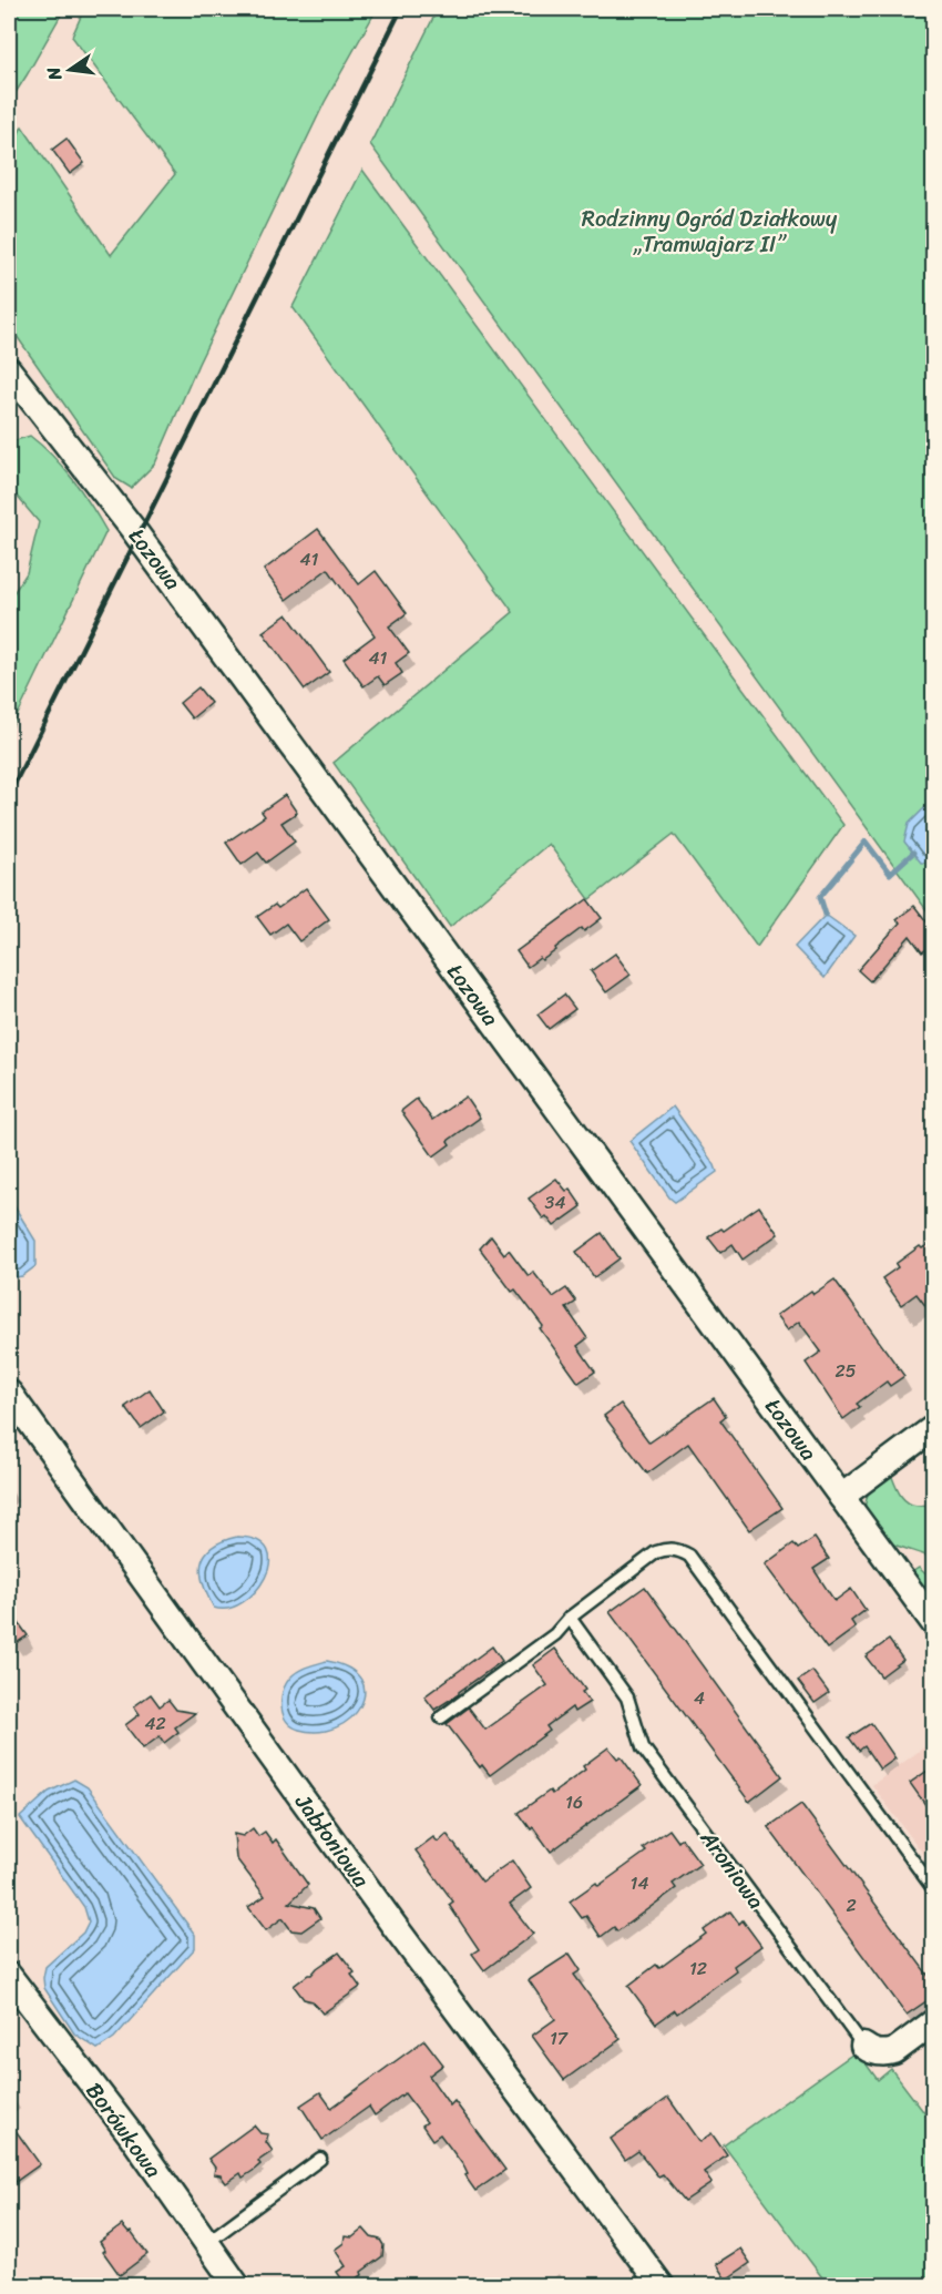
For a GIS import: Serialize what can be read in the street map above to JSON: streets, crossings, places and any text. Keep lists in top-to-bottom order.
{
  "streets": {
    "street": [
      "Łozowa",
      "Jabłoniowa",
      "Aroniowa",
      "Borówkowa"
    ]
  },
  "parks": ["Rodzinny Ogród Działkowy „Tramwajarz II”"],
  "house_numbers": [
    "41",
    "41",
    "34",
    "25",
    "4",
    "42",
    "16",
    "14",
    "2",
    "12",
    "17"
  ],
  "north": "left"
}
